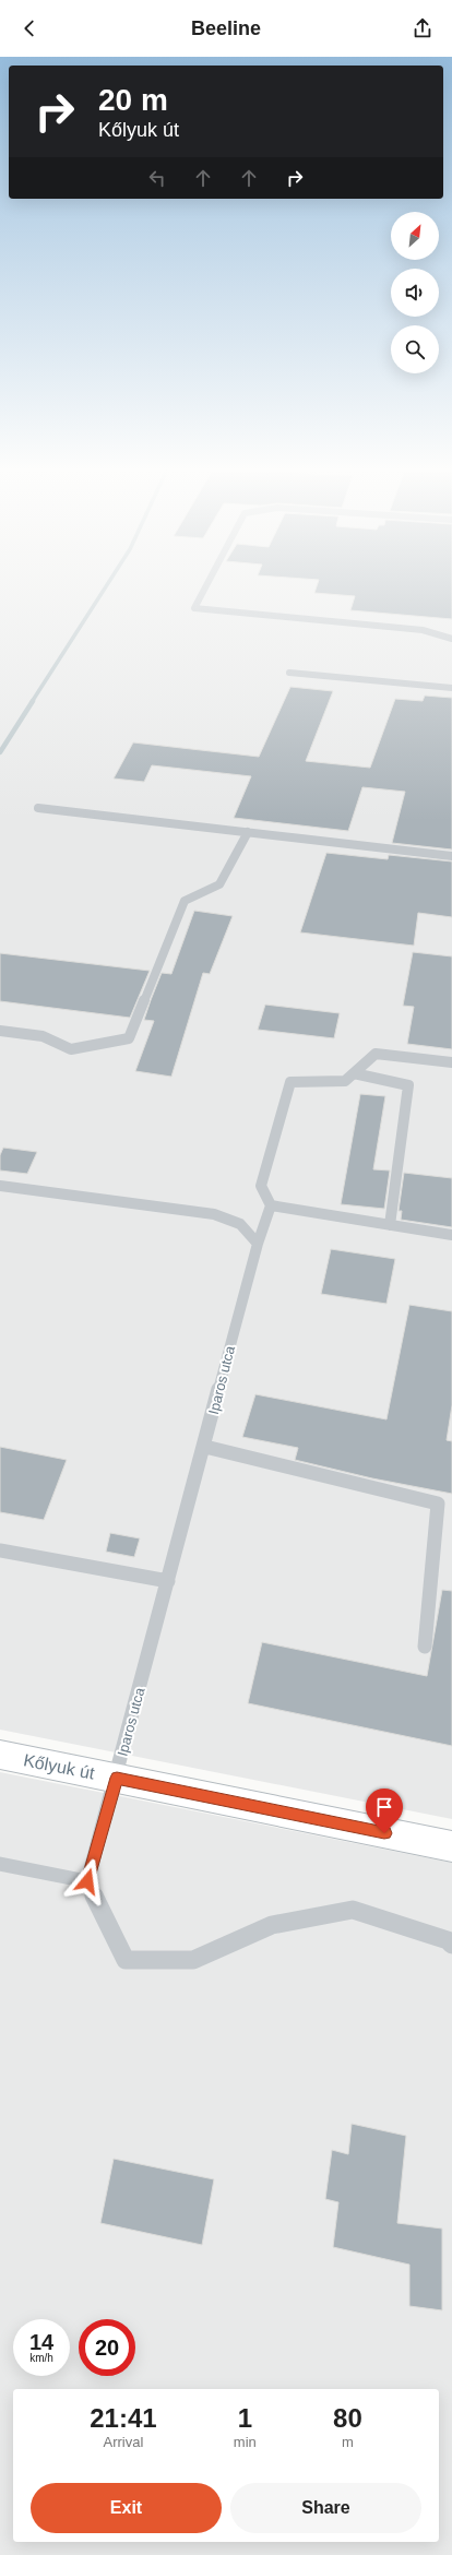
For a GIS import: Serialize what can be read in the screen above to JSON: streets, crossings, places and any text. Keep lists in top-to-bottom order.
{
  "streets": {
    "main road": ["Kőlyuk út"],
    "lane": ["Iparos utca"]
  },
  "crossings": [
    ["Iparos utca", "Kőlyuk út"]
  ],
  "north": "top right",
  "page": {
    "header": "Beeline",
    "turn": ["20 m", "Kőlyuk út"],
    "speed": "14 km/h",
    "limit": "20",
    "eta": [
      "21:41",
      "Arrival",
      "1",
      "min",
      "80",
      "m"
    ],
    "buttons": ["Exit", "Share"]
  }
}
